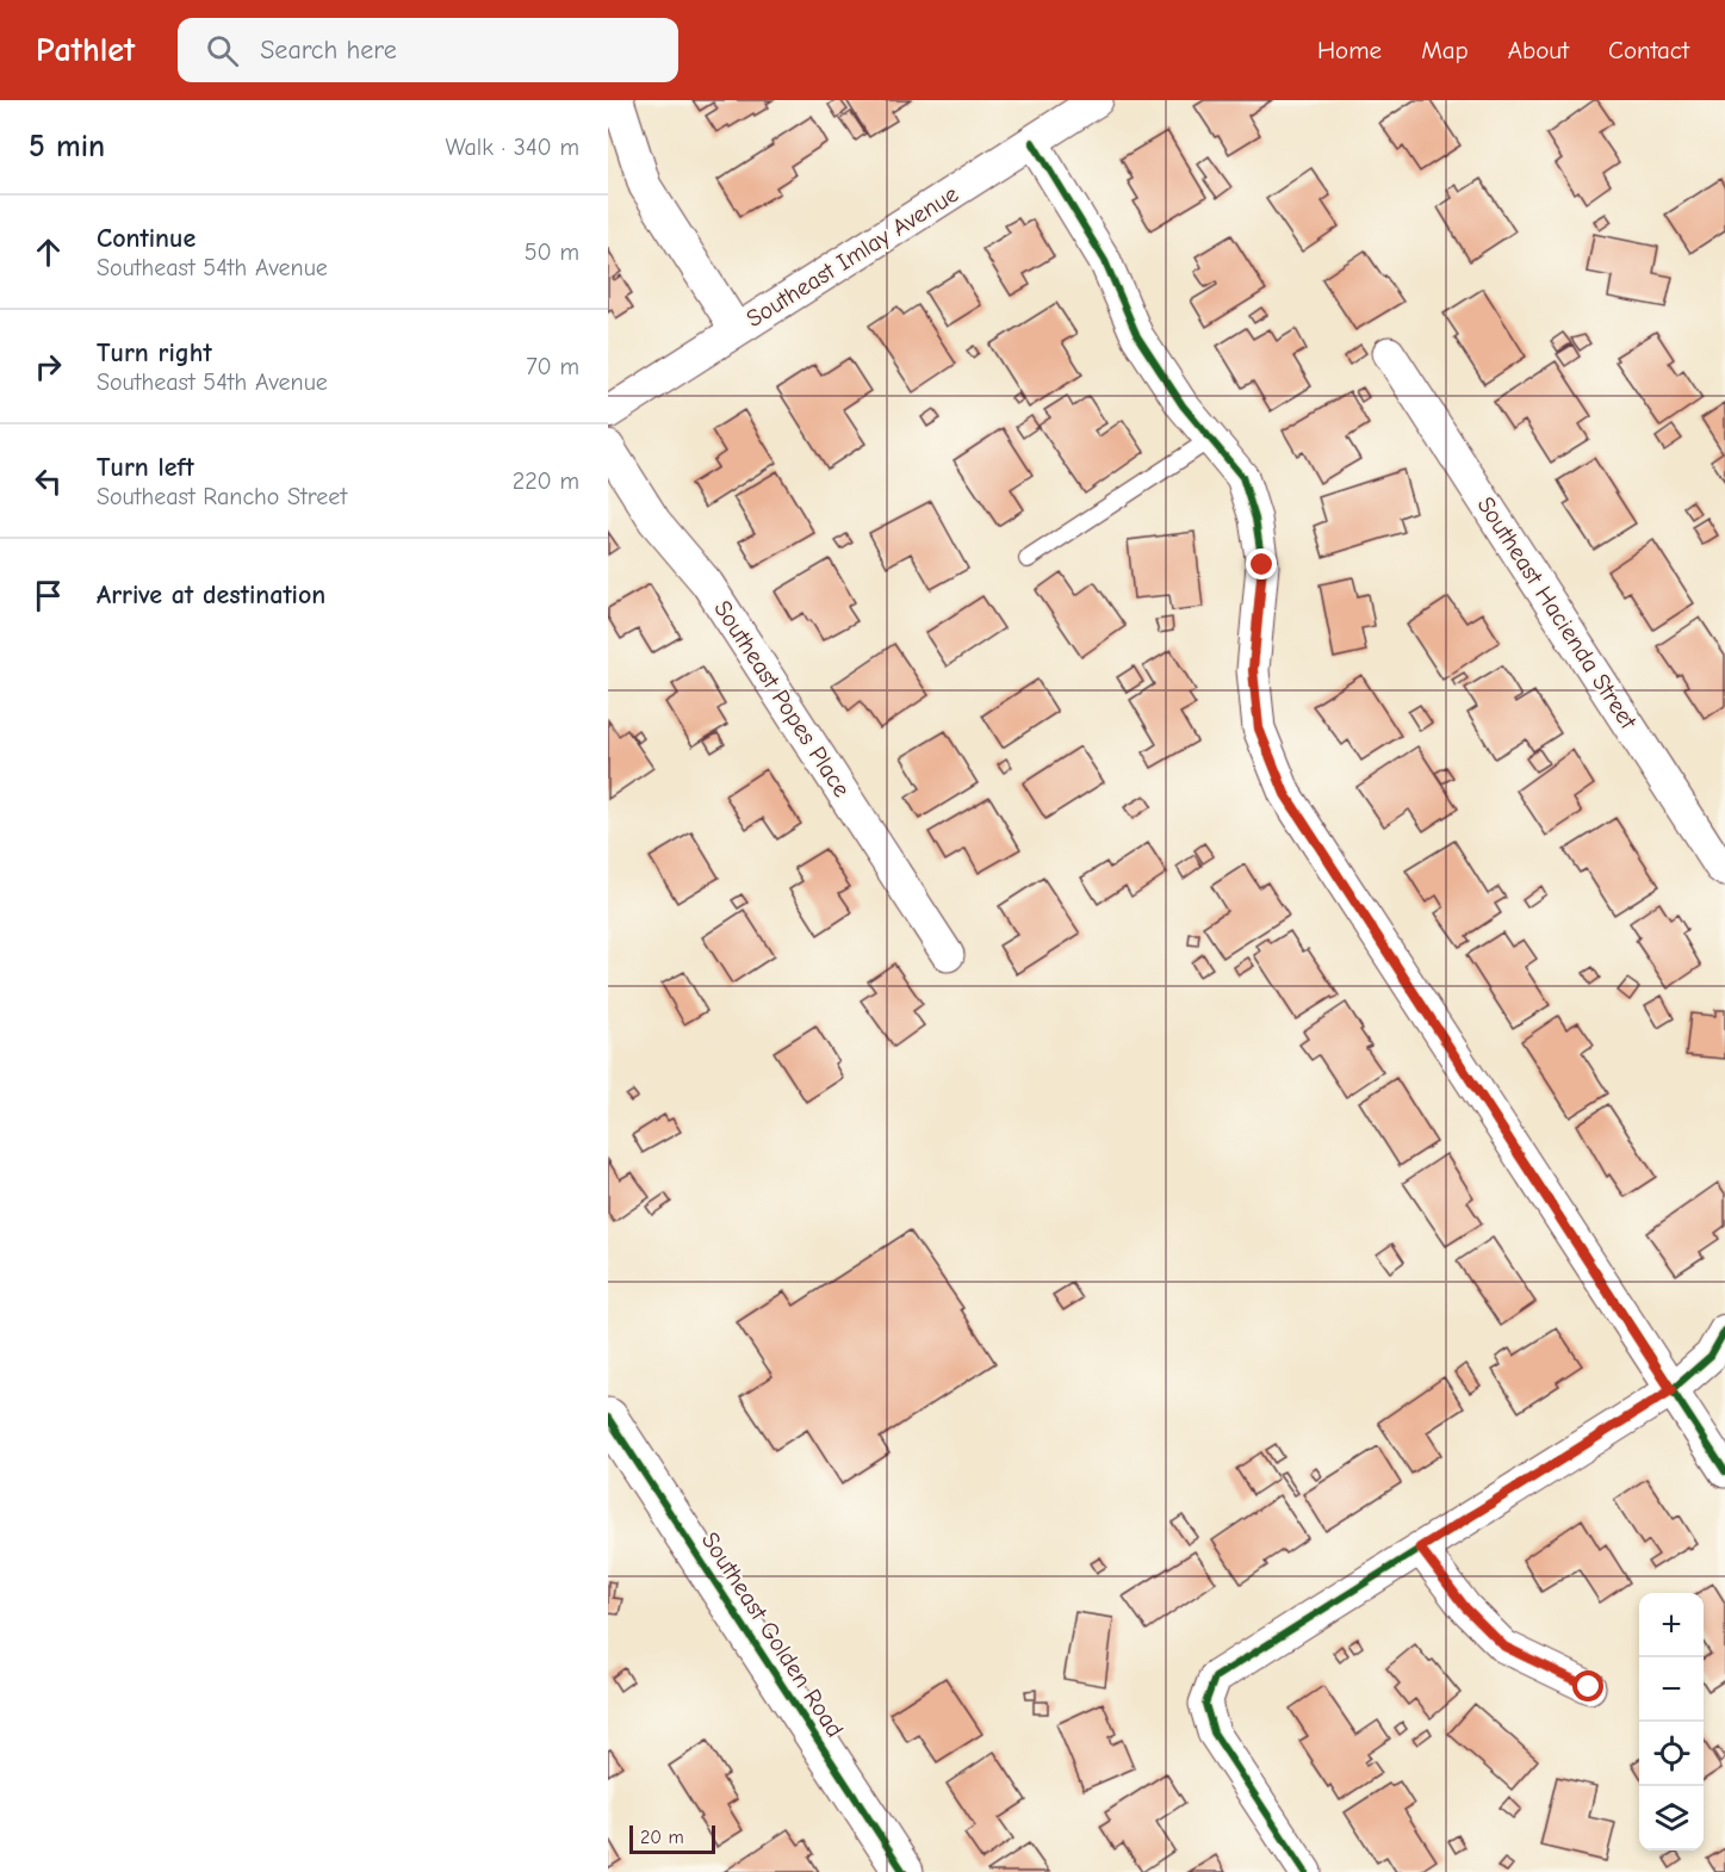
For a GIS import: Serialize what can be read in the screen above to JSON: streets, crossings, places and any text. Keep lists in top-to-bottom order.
{
  "streets": {
    "street": [
      "Southeast Imlay Avenue",
      "Southeast Hacienda Street",
      "Southeast Popes Place",
      "Southeast Golden Road"
    ]
  },
  "scale_bar": "20 m",
  "page": {
    "header": "Pathlet",
    "search": "Search here",
    "nav": [
      "Home",
      "Map",
      "About",
      "Contact"
    ],
    "heading": ["5 min", "Walk · 340 m"],
    "list": [
      ["Continue", "Southeast 54th Avenue", "50 m"],
      ["Turn right", "Southeast 54th Avenue", "70 m"],
      ["Turn left", "Southeast Rancho Street", "220 m"],
      "Arrive at destination"
    ],
    "map_buttons": ["+", "−"],
    "scale": "20 m"
  }
}
